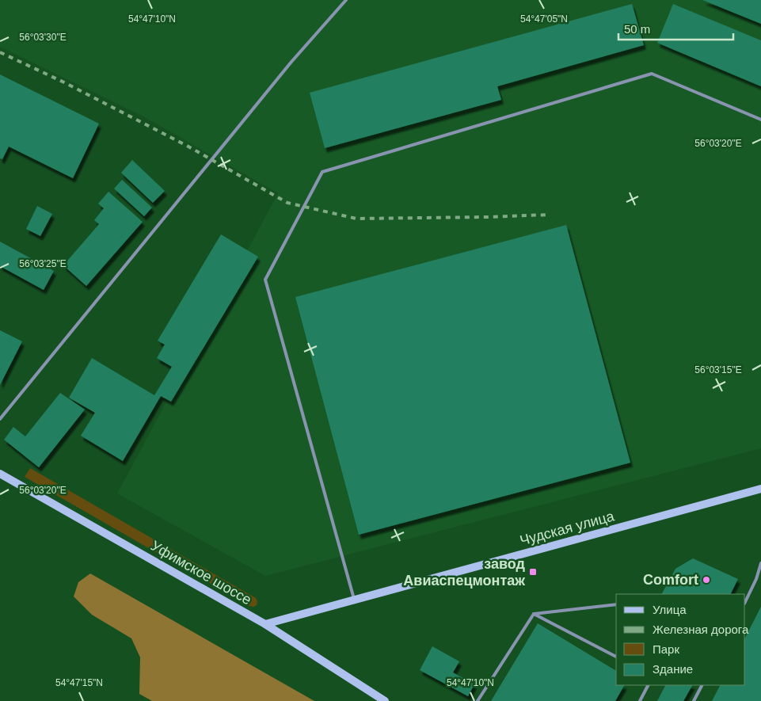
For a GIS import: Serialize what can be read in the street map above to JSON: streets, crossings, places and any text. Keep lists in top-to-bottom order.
{
  "streets": {
    "main road": ["Чудская улица", "Уфимское шоссе"]
  },
  "crossings": [
    ["Чудская улица", "Уфимское шоссе"]
  ],
  "places": {
    "transit": ["завод Авиаспецмонтаж"],
    "other": ["Comfort"]
  },
  "legend": [
    "Улица",
    "Железная дорога",
    "Парк",
    "Здание"
  ],
  "scale_bar": "50 m",
  "coordinates": [
    "54°47'05\"N",
    "54°47'10\"N",
    "56°03'30\"E",
    "56°03'20\"E",
    "56°03'25\"E",
    "56°03'15\"E",
    "54°47'15\"N"
  ]
}
